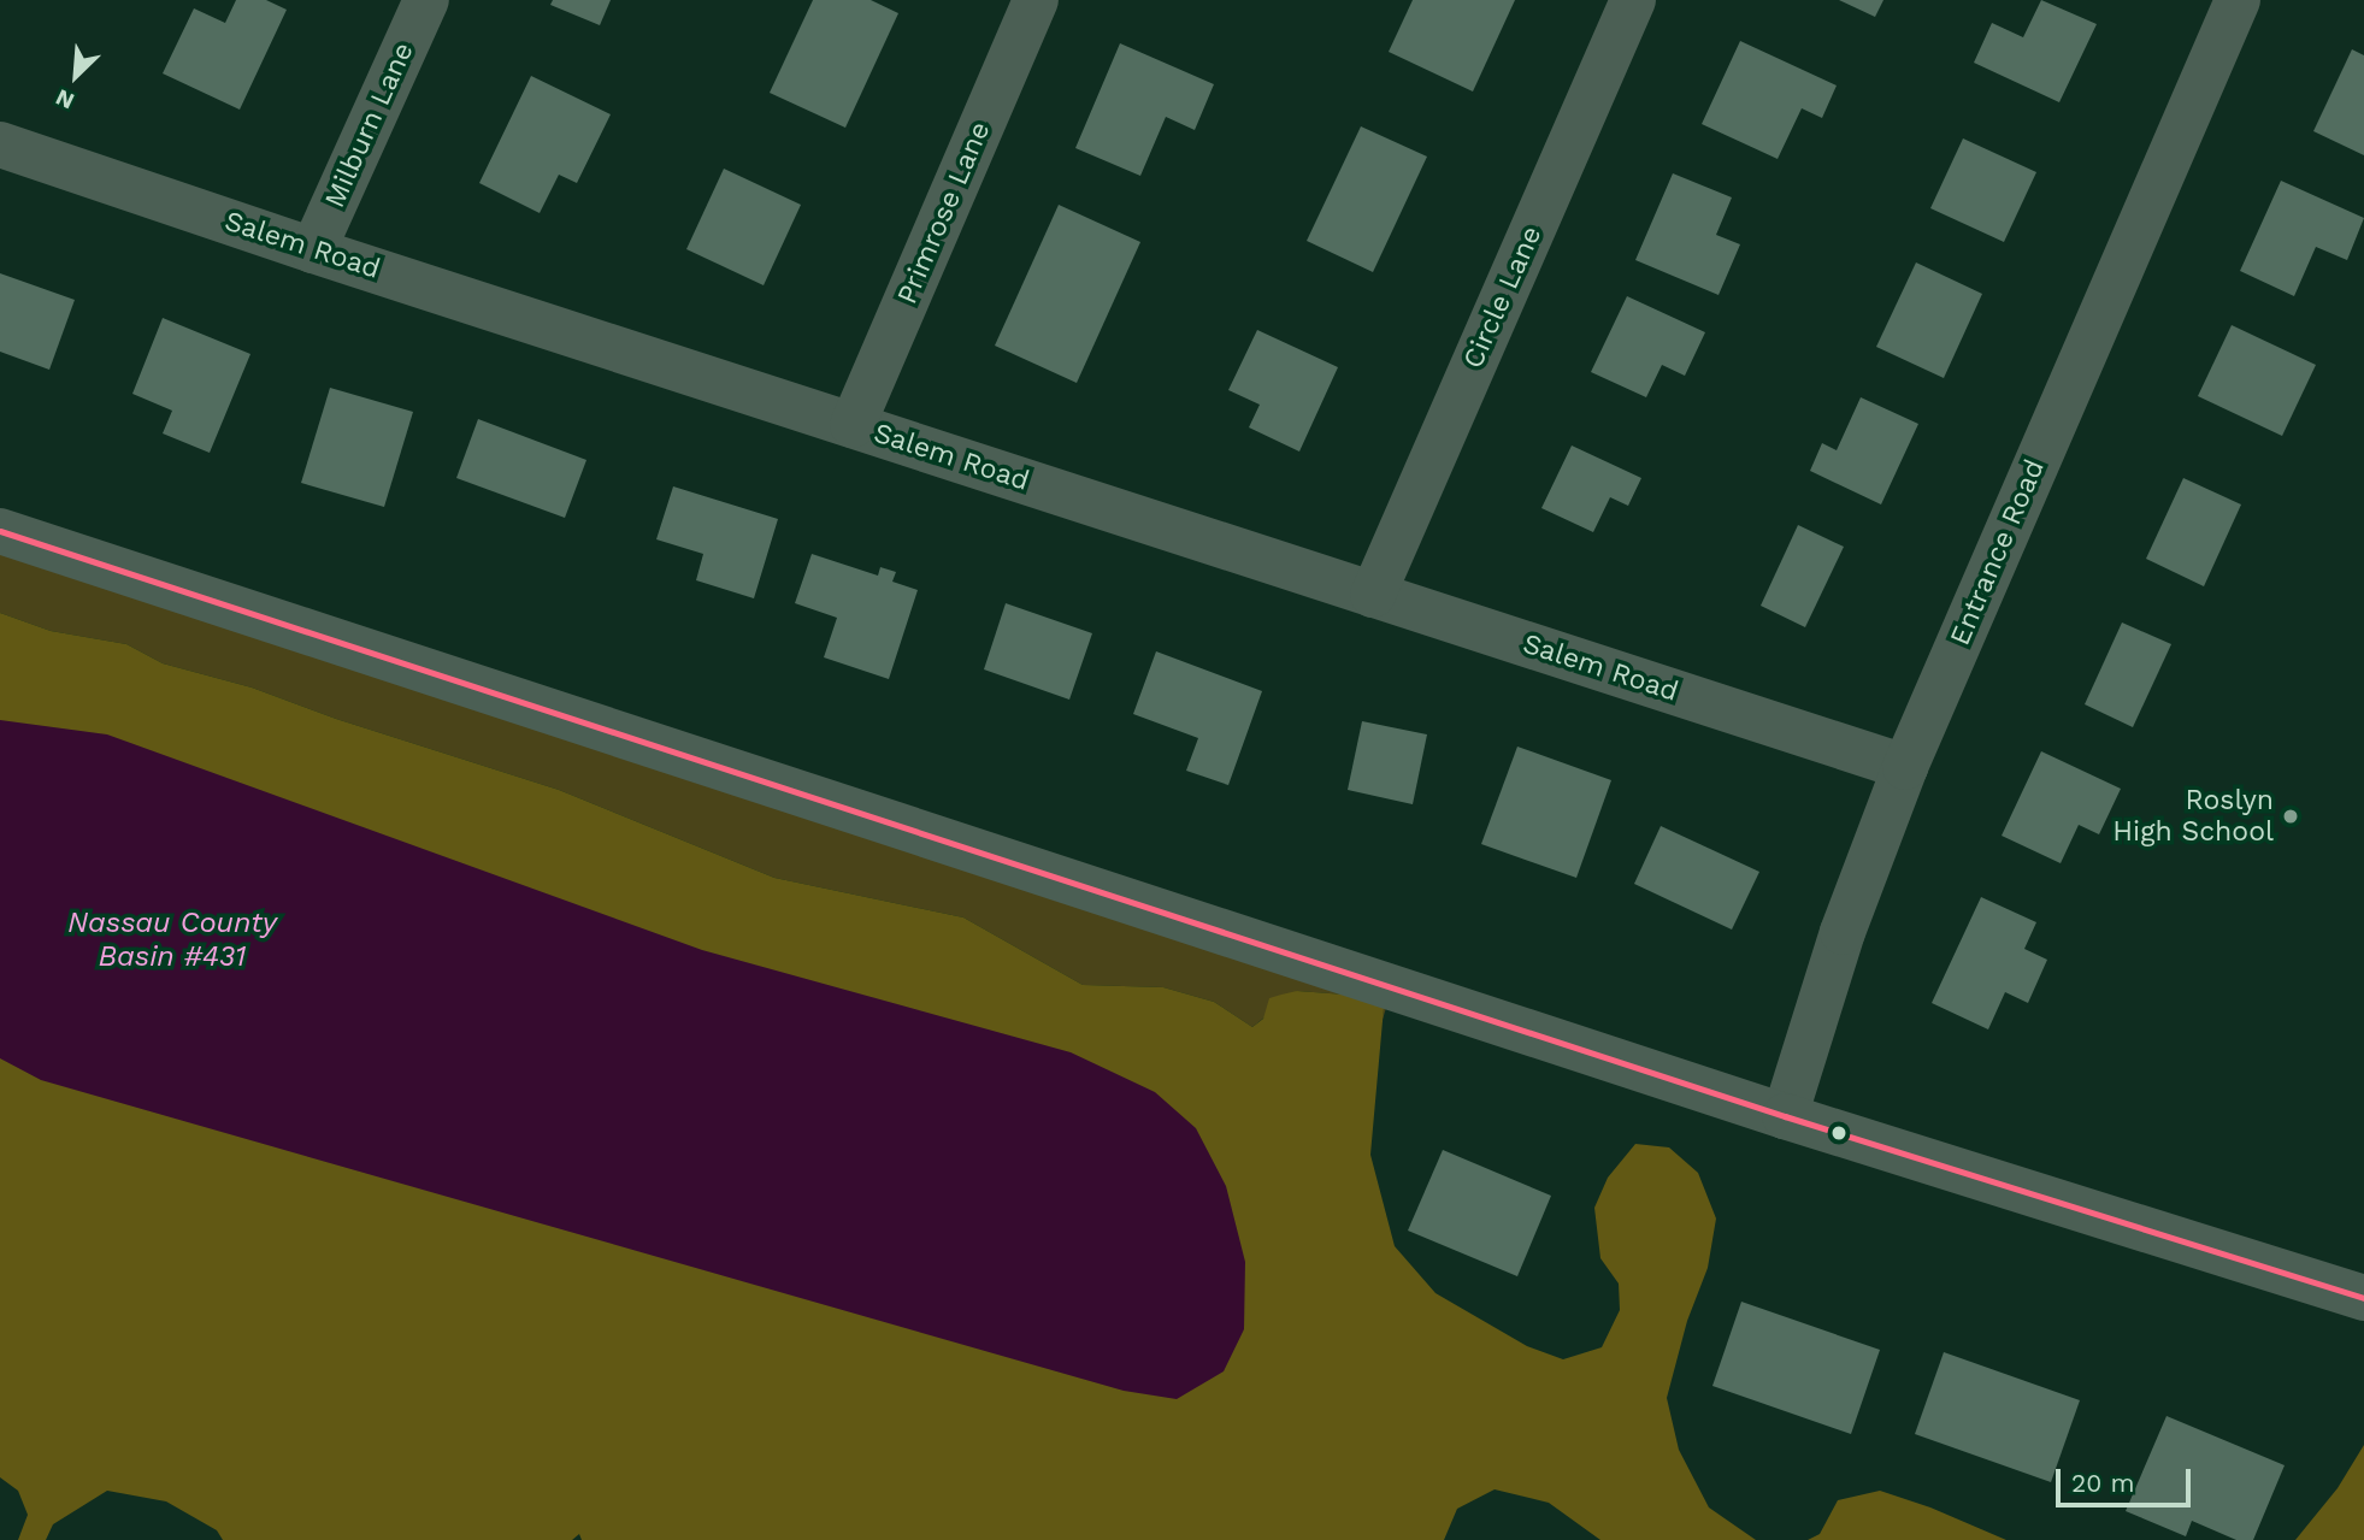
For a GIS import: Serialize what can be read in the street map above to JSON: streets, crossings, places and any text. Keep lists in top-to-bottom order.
{
  "streets": {
    "street": [
      "Milburn Lane",
      "Primrose Lane",
      "Salem Road",
      "Circle Lane",
      "Entrance Road"
    ]
  },
  "crossings": [
    ["Milburn Lane", "Salem Road"],
    ["Primrose Lane", "Salem Road"],
    ["Salem Road", "Circle Lane"],
    ["Salem Road", "Entrance Road"]
  ],
  "water": ["Nassau County Basin #431"],
  "places": ["Roslyn High School"],
  "scale_bar": "20 m",
  "north": "bottom left"
}
